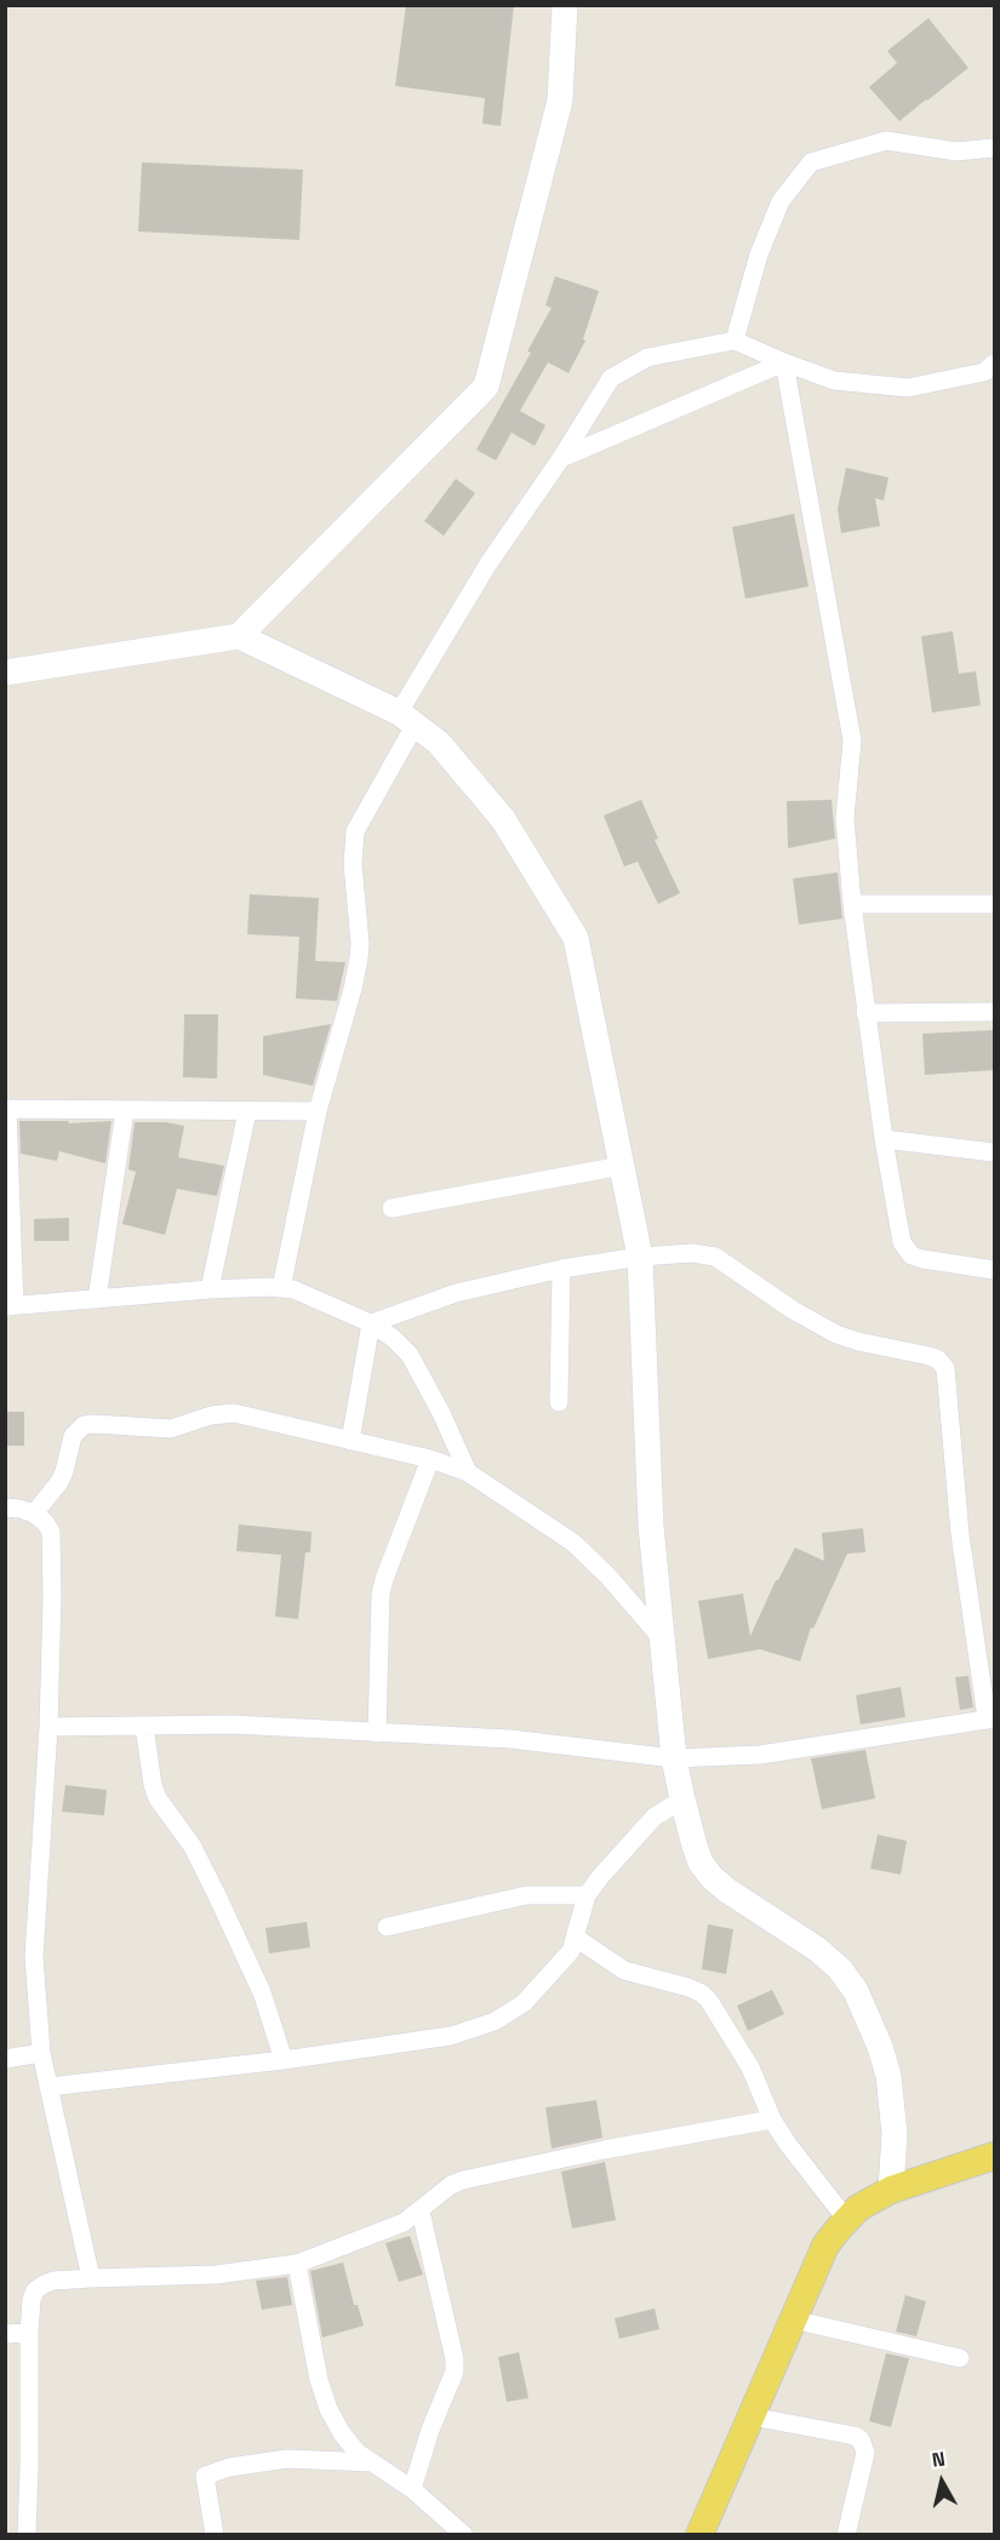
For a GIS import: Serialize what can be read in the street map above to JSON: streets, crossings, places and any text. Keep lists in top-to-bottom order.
{
  "north": "top"
}
